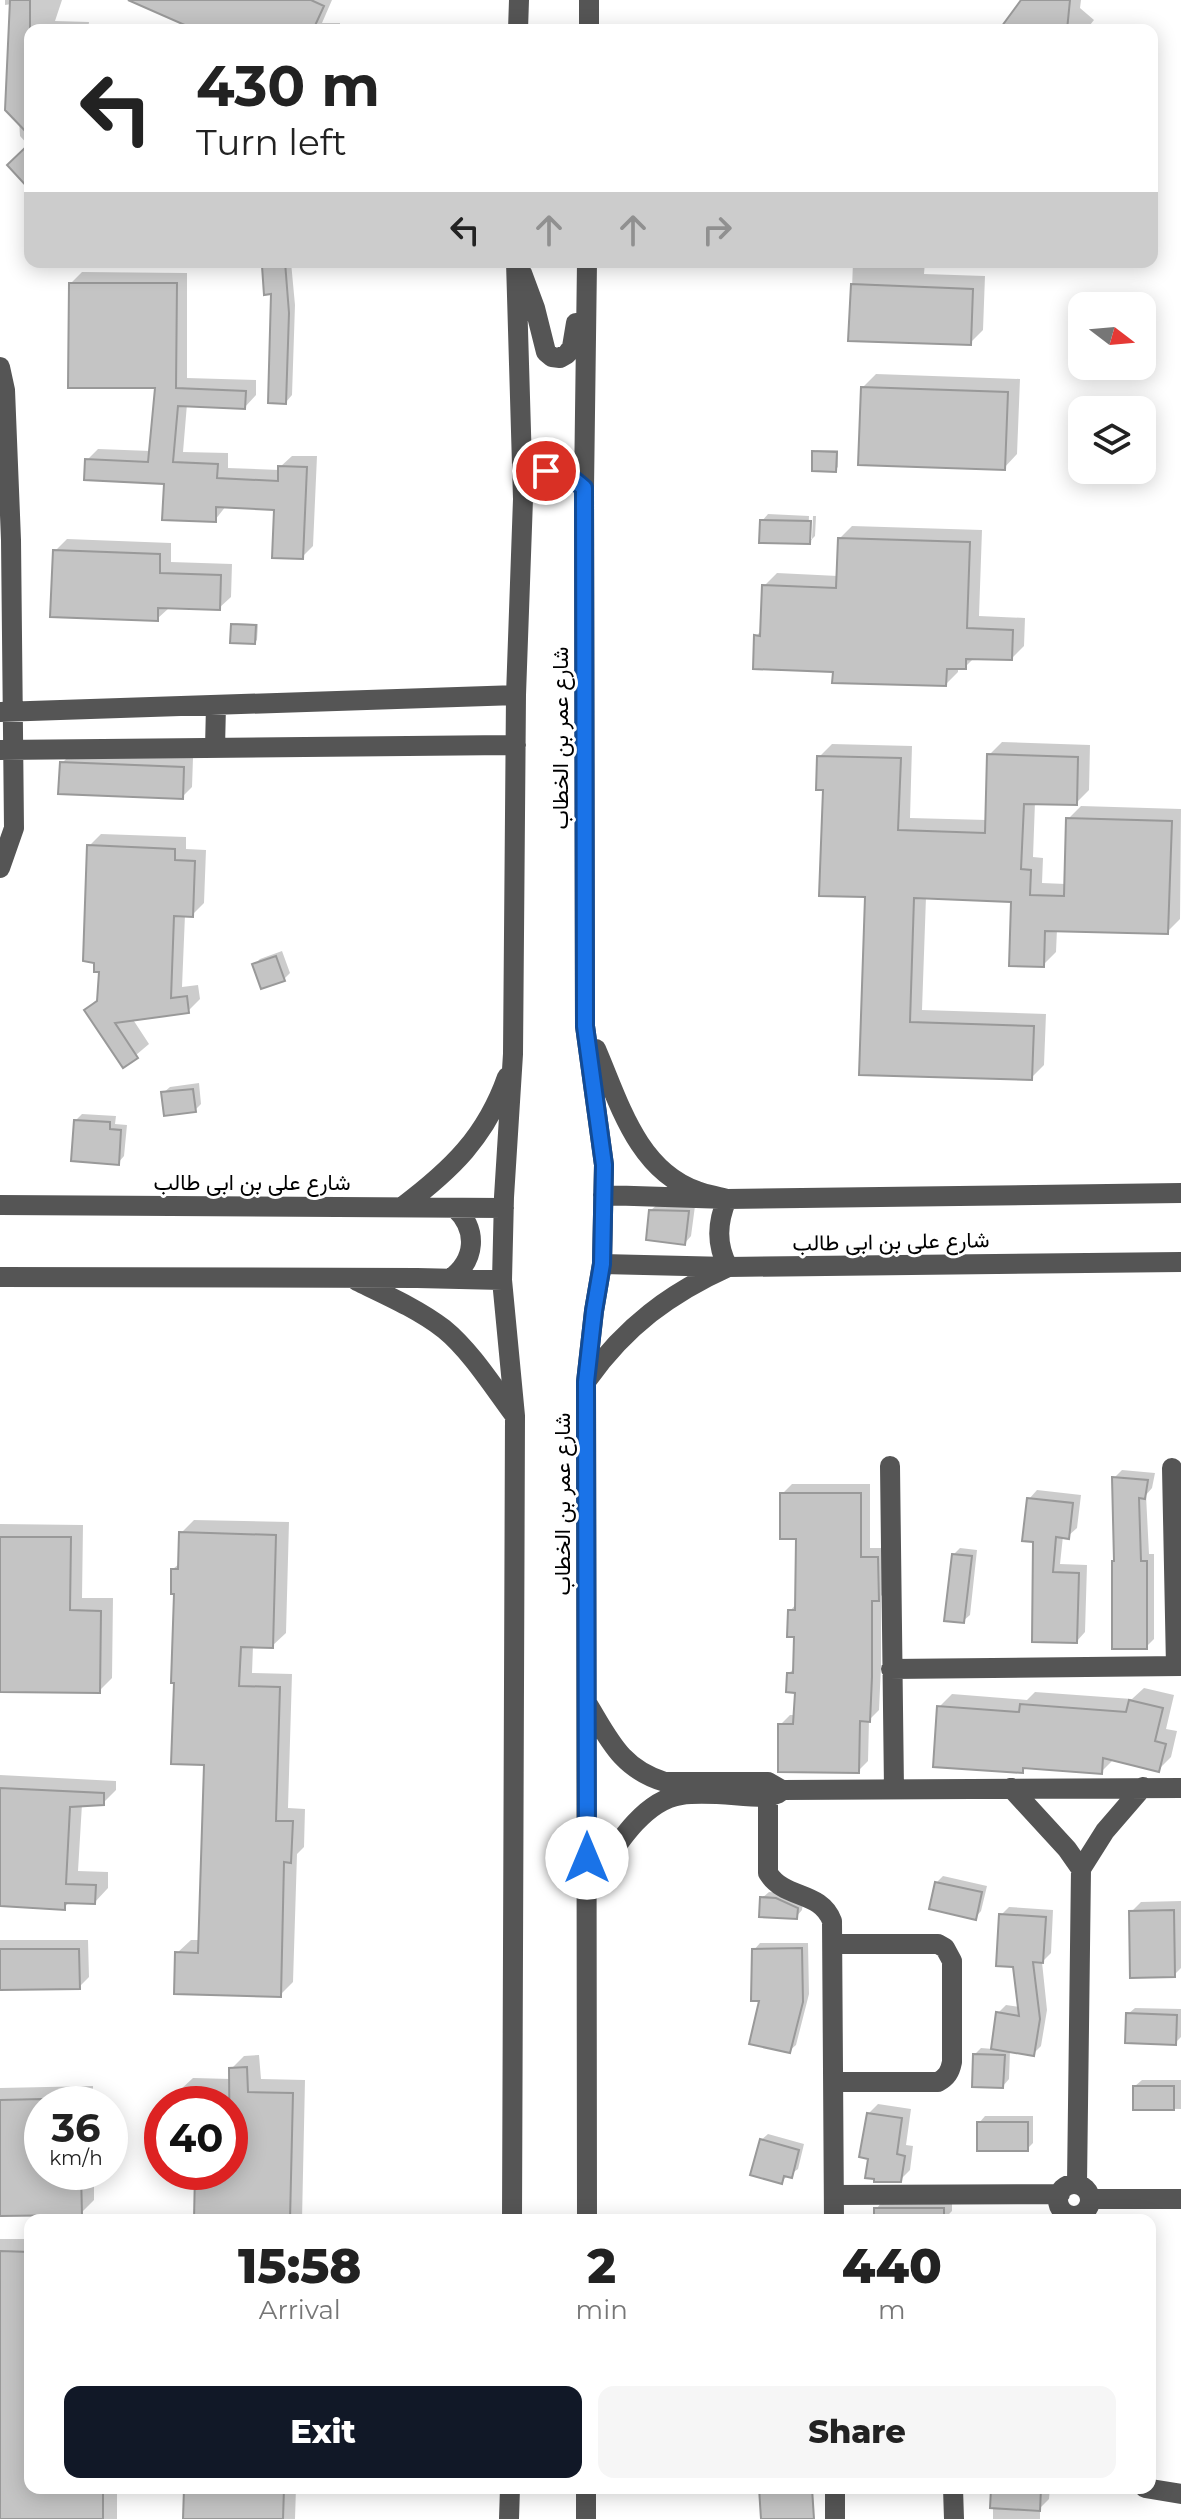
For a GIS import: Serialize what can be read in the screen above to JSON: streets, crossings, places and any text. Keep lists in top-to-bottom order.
{
  "streets": {
    "street": ["شارع عمر بن الخطاب", "شارع على بن ابى طالب"]
  },
  "crossings": [
    ["شارع عمر بن الخطاب", "شارع على بن ابى طالب"]
  ],
  "north": "right",
  "page": {
    "turn": ["430 m", "Turn left"],
    "speed": "36 km/h",
    "limit": "40",
    "eta": [
      "15:58",
      "Arrival",
      "2",
      "min",
      "440",
      "m"
    ],
    "buttons": ["Exit", "Share"]
  }
}
